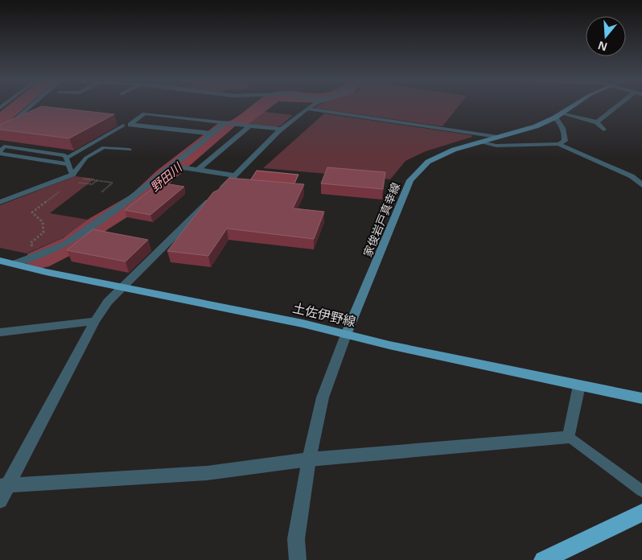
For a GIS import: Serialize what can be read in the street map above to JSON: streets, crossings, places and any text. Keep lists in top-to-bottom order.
{
  "streets": {
    "main road": ["家俊岩戸真幸線", "土佐伊野線"]
  },
  "crossings": [
    ["家俊岩戸真幸線", "土佐伊野線"]
  ],
  "water": ["野田川"],
  "north": "bottom"
}
